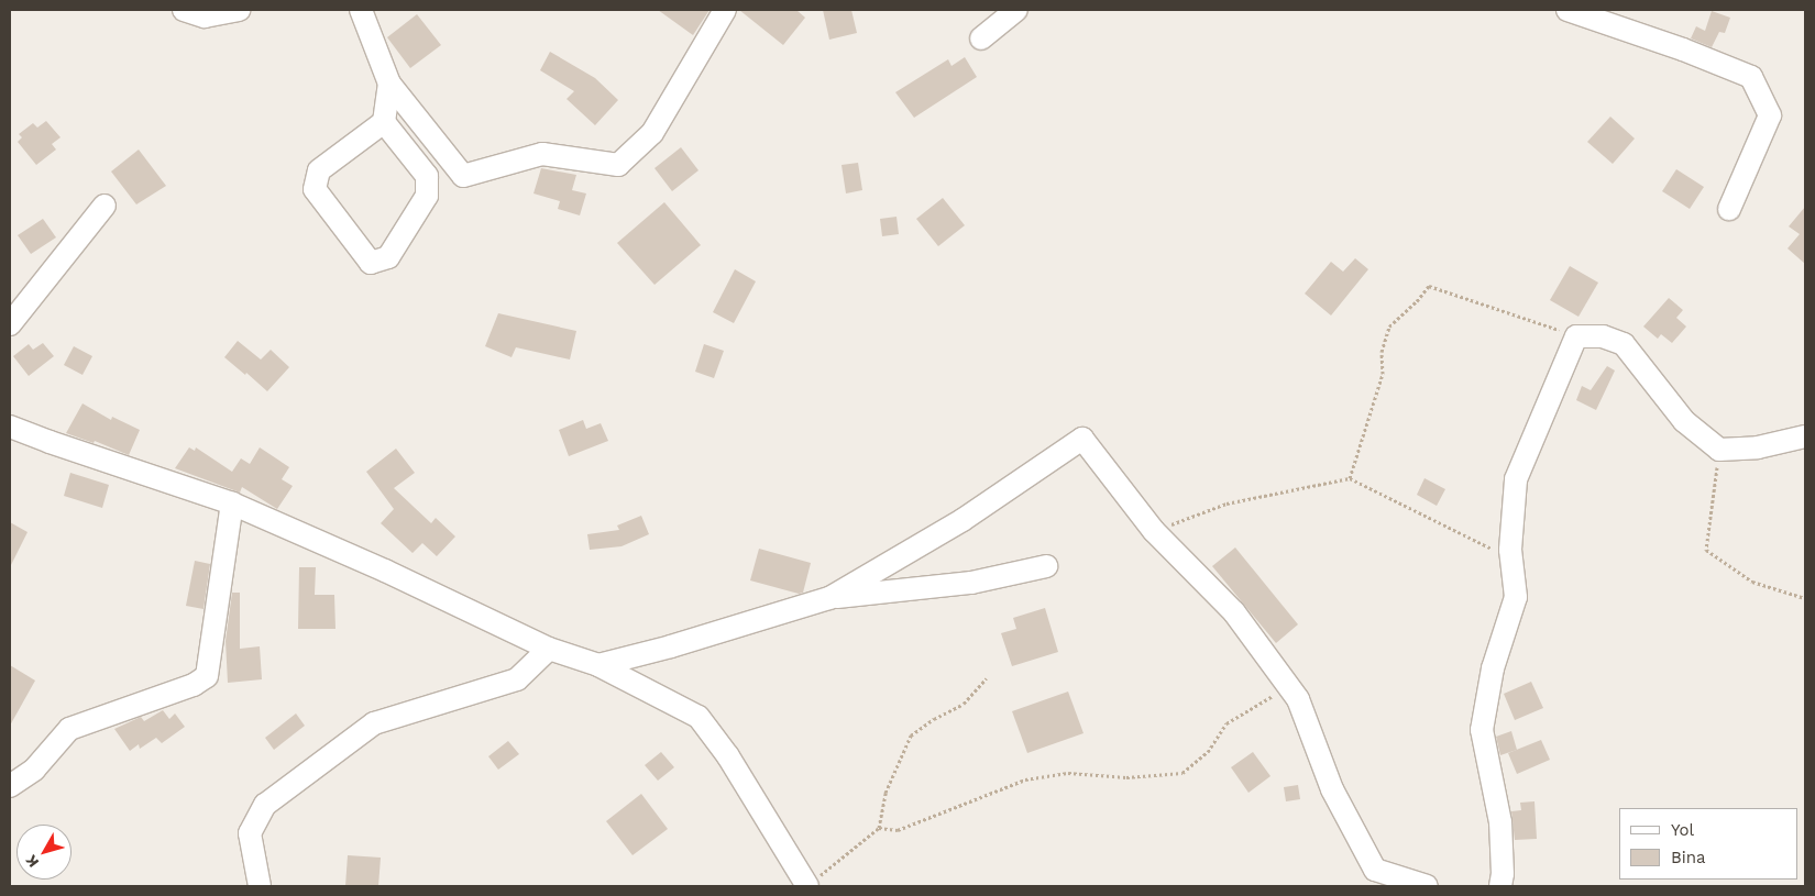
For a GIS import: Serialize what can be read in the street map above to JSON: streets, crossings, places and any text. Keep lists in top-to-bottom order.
{
  "legend": ["Yol", "Bina"],
  "north": "bottom left"
}
